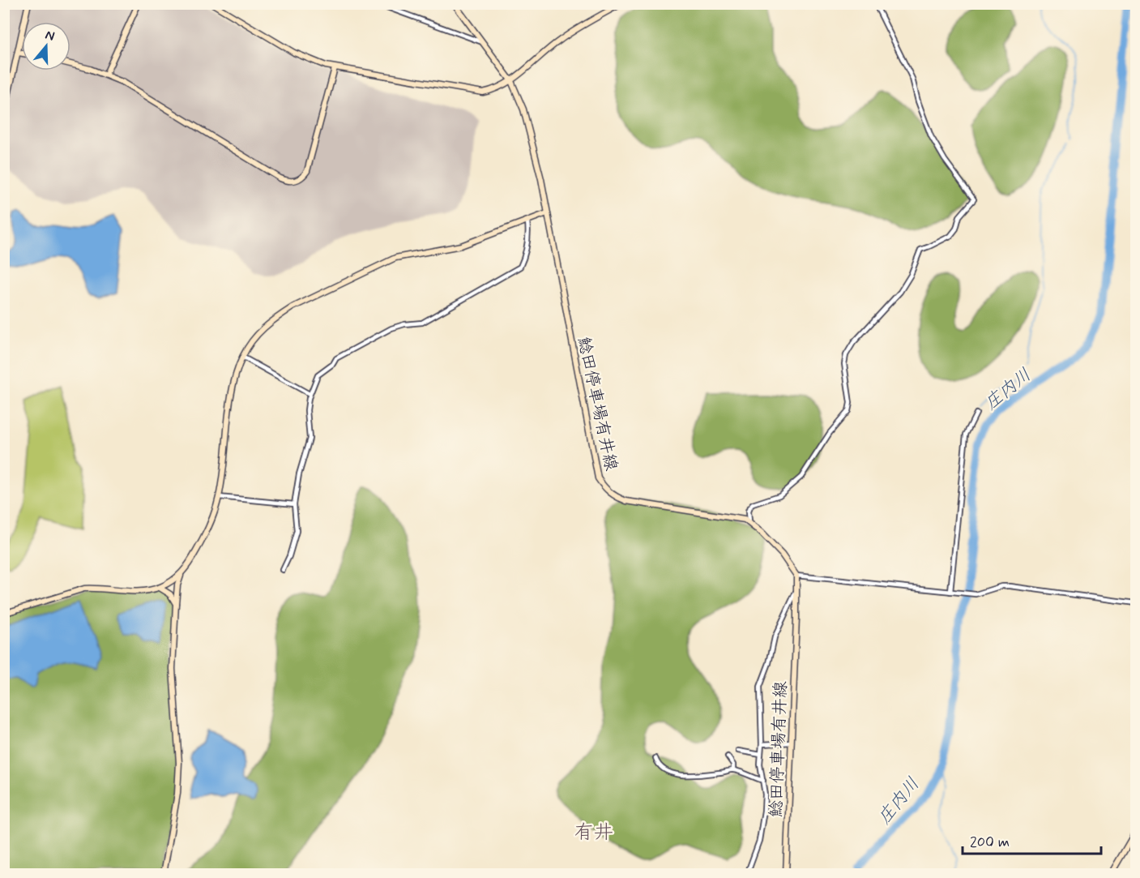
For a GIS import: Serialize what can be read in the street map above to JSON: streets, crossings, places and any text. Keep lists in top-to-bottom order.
{
  "streets": {
    "street": ["鯰田停車場有井線"]
  },
  "districts": ["有井"],
  "water": ["庄内川"],
  "scale_bar": "200 m",
  "north": "top"
}
